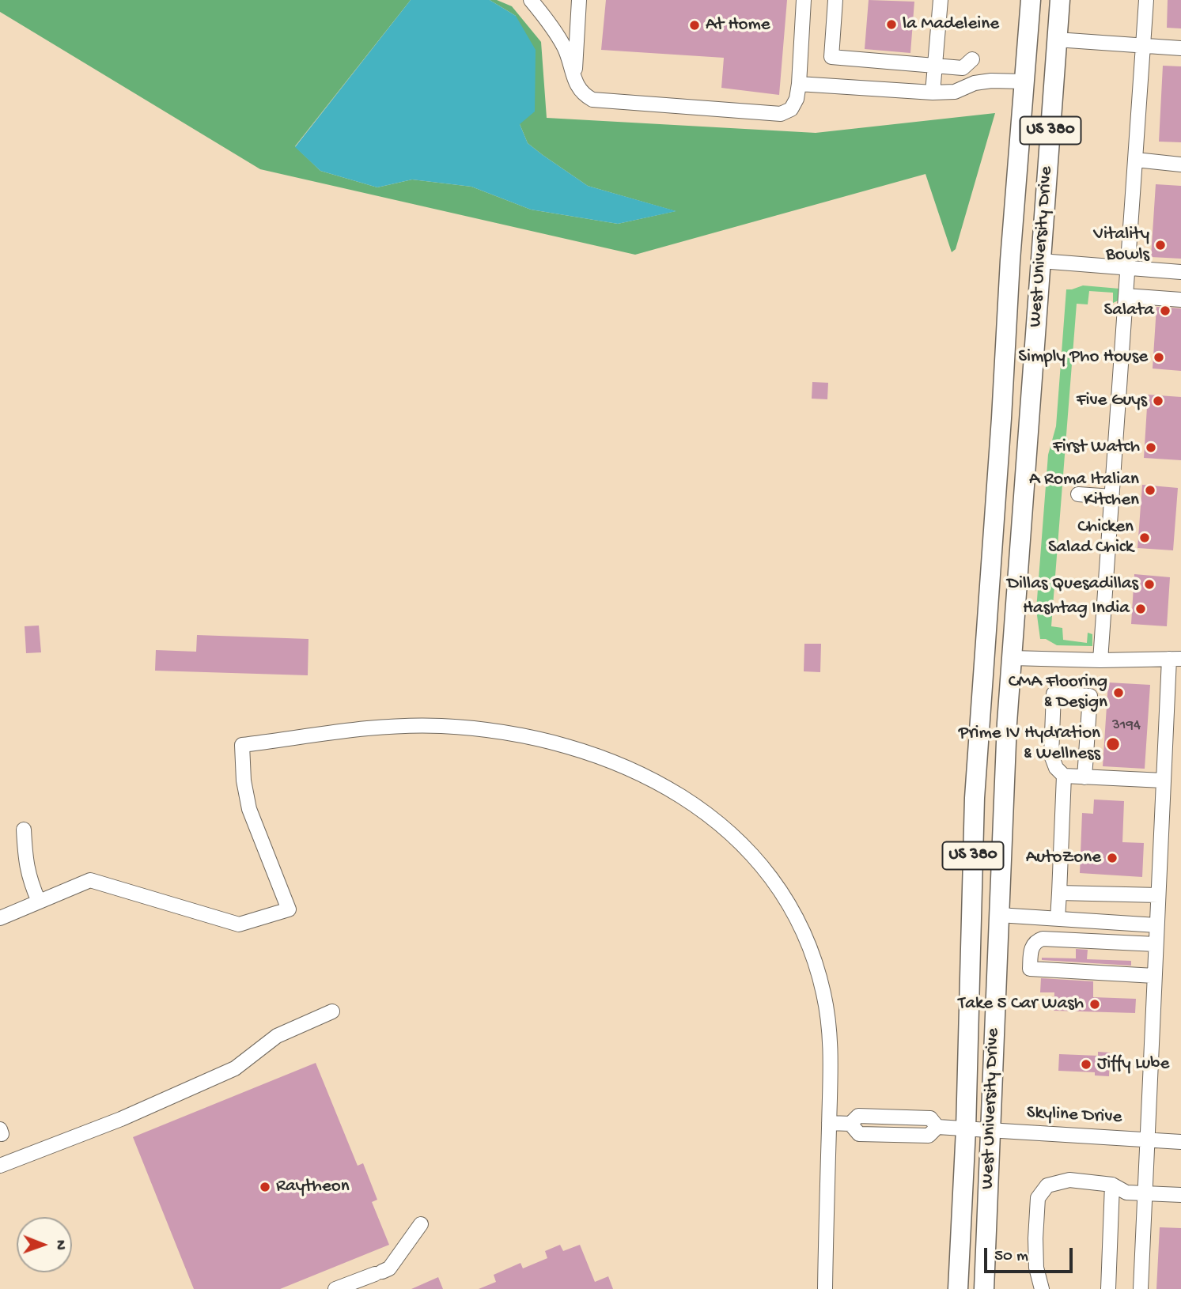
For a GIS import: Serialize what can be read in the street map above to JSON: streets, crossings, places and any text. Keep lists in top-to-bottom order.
{
  "streets": {
    "highway": ["US 380", "West University Drive"],
    "street": ["Skyline Drive"]
  },
  "crossings": [
    ["West University Drive", "Skyline Drive"]
  ],
  "places": [
    "la Madeleine",
    "At Home",
    "Vitality Bowls",
    "Salata",
    "Simply Pho House",
    "Five Guys",
    "First Watch",
    "A Roma Italian Kitchen",
    "Chicken Salad Chick",
    "Dillas Quesadillas",
    "Hashtag India",
    "CMA Flooring & Design",
    "Prime IV Hydration & Wellness",
    "AutoZone",
    "Take 5 Car Wash",
    "Jiffy Lube",
    "Raytheon"
  ],
  "house_numbers": ["3194"],
  "scale_bar": "50 m",
  "north": "right"
}
